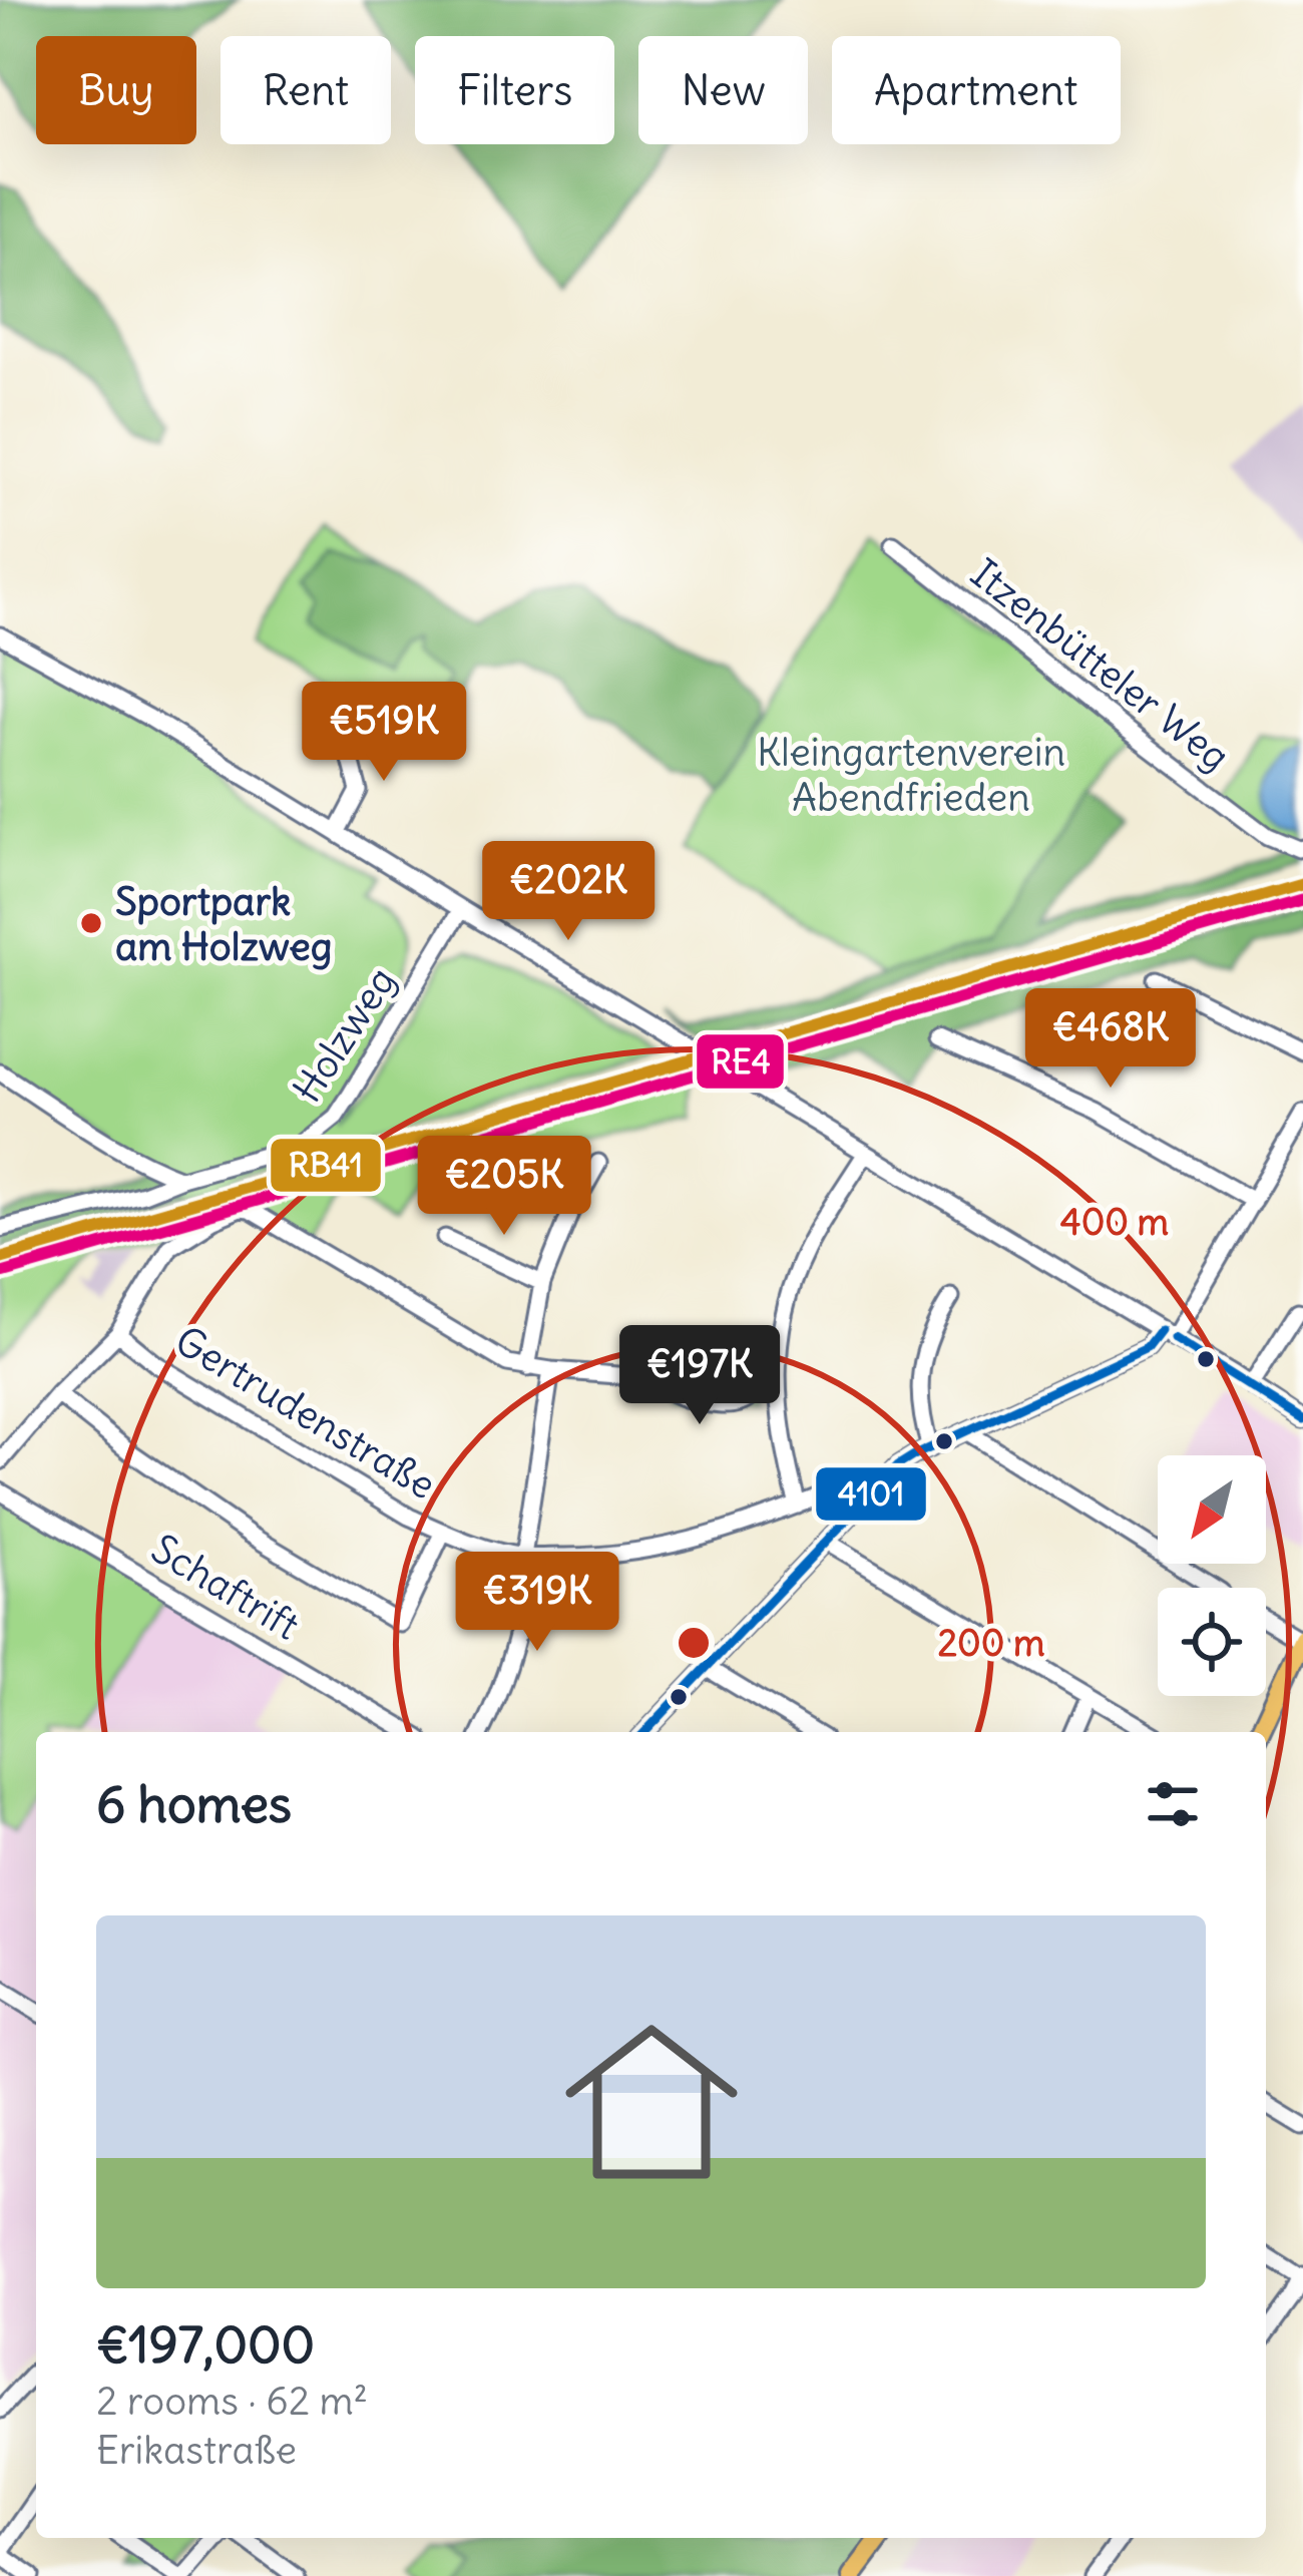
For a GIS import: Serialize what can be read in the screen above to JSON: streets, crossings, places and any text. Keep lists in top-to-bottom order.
{
  "streets": {
    "street": [
      "Itzenbütteler Weg",
      "Holzweg",
      "Gertrudenstraße",
      "Schaftrift"
    ]
  },
  "parks": ["Kleingartenverein Abendfrieden"],
  "places": ["Sportpark am Holzweg"],
  "lines": ["transit line RB41", "transit line RE4", "transit line 4101"],
  "north": "bottom left",
  "page": {
    "chip": [
      "Buy",
      "Rent",
      "Filters",
      "New",
      "Apartment"
    ],
    "price": [
      "€519K",
      "€202K",
      "€468K",
      "€205K",
      "€197K",
      "€319K"
    ],
    "heading": "6 homes",
    "list": [
      {
        "name": "€197,000",
        "note": "2 rooms · 62 m² · Erikastraße"
      }
    ]
  },
  "rings": ["400 m", "200 m"]
}
